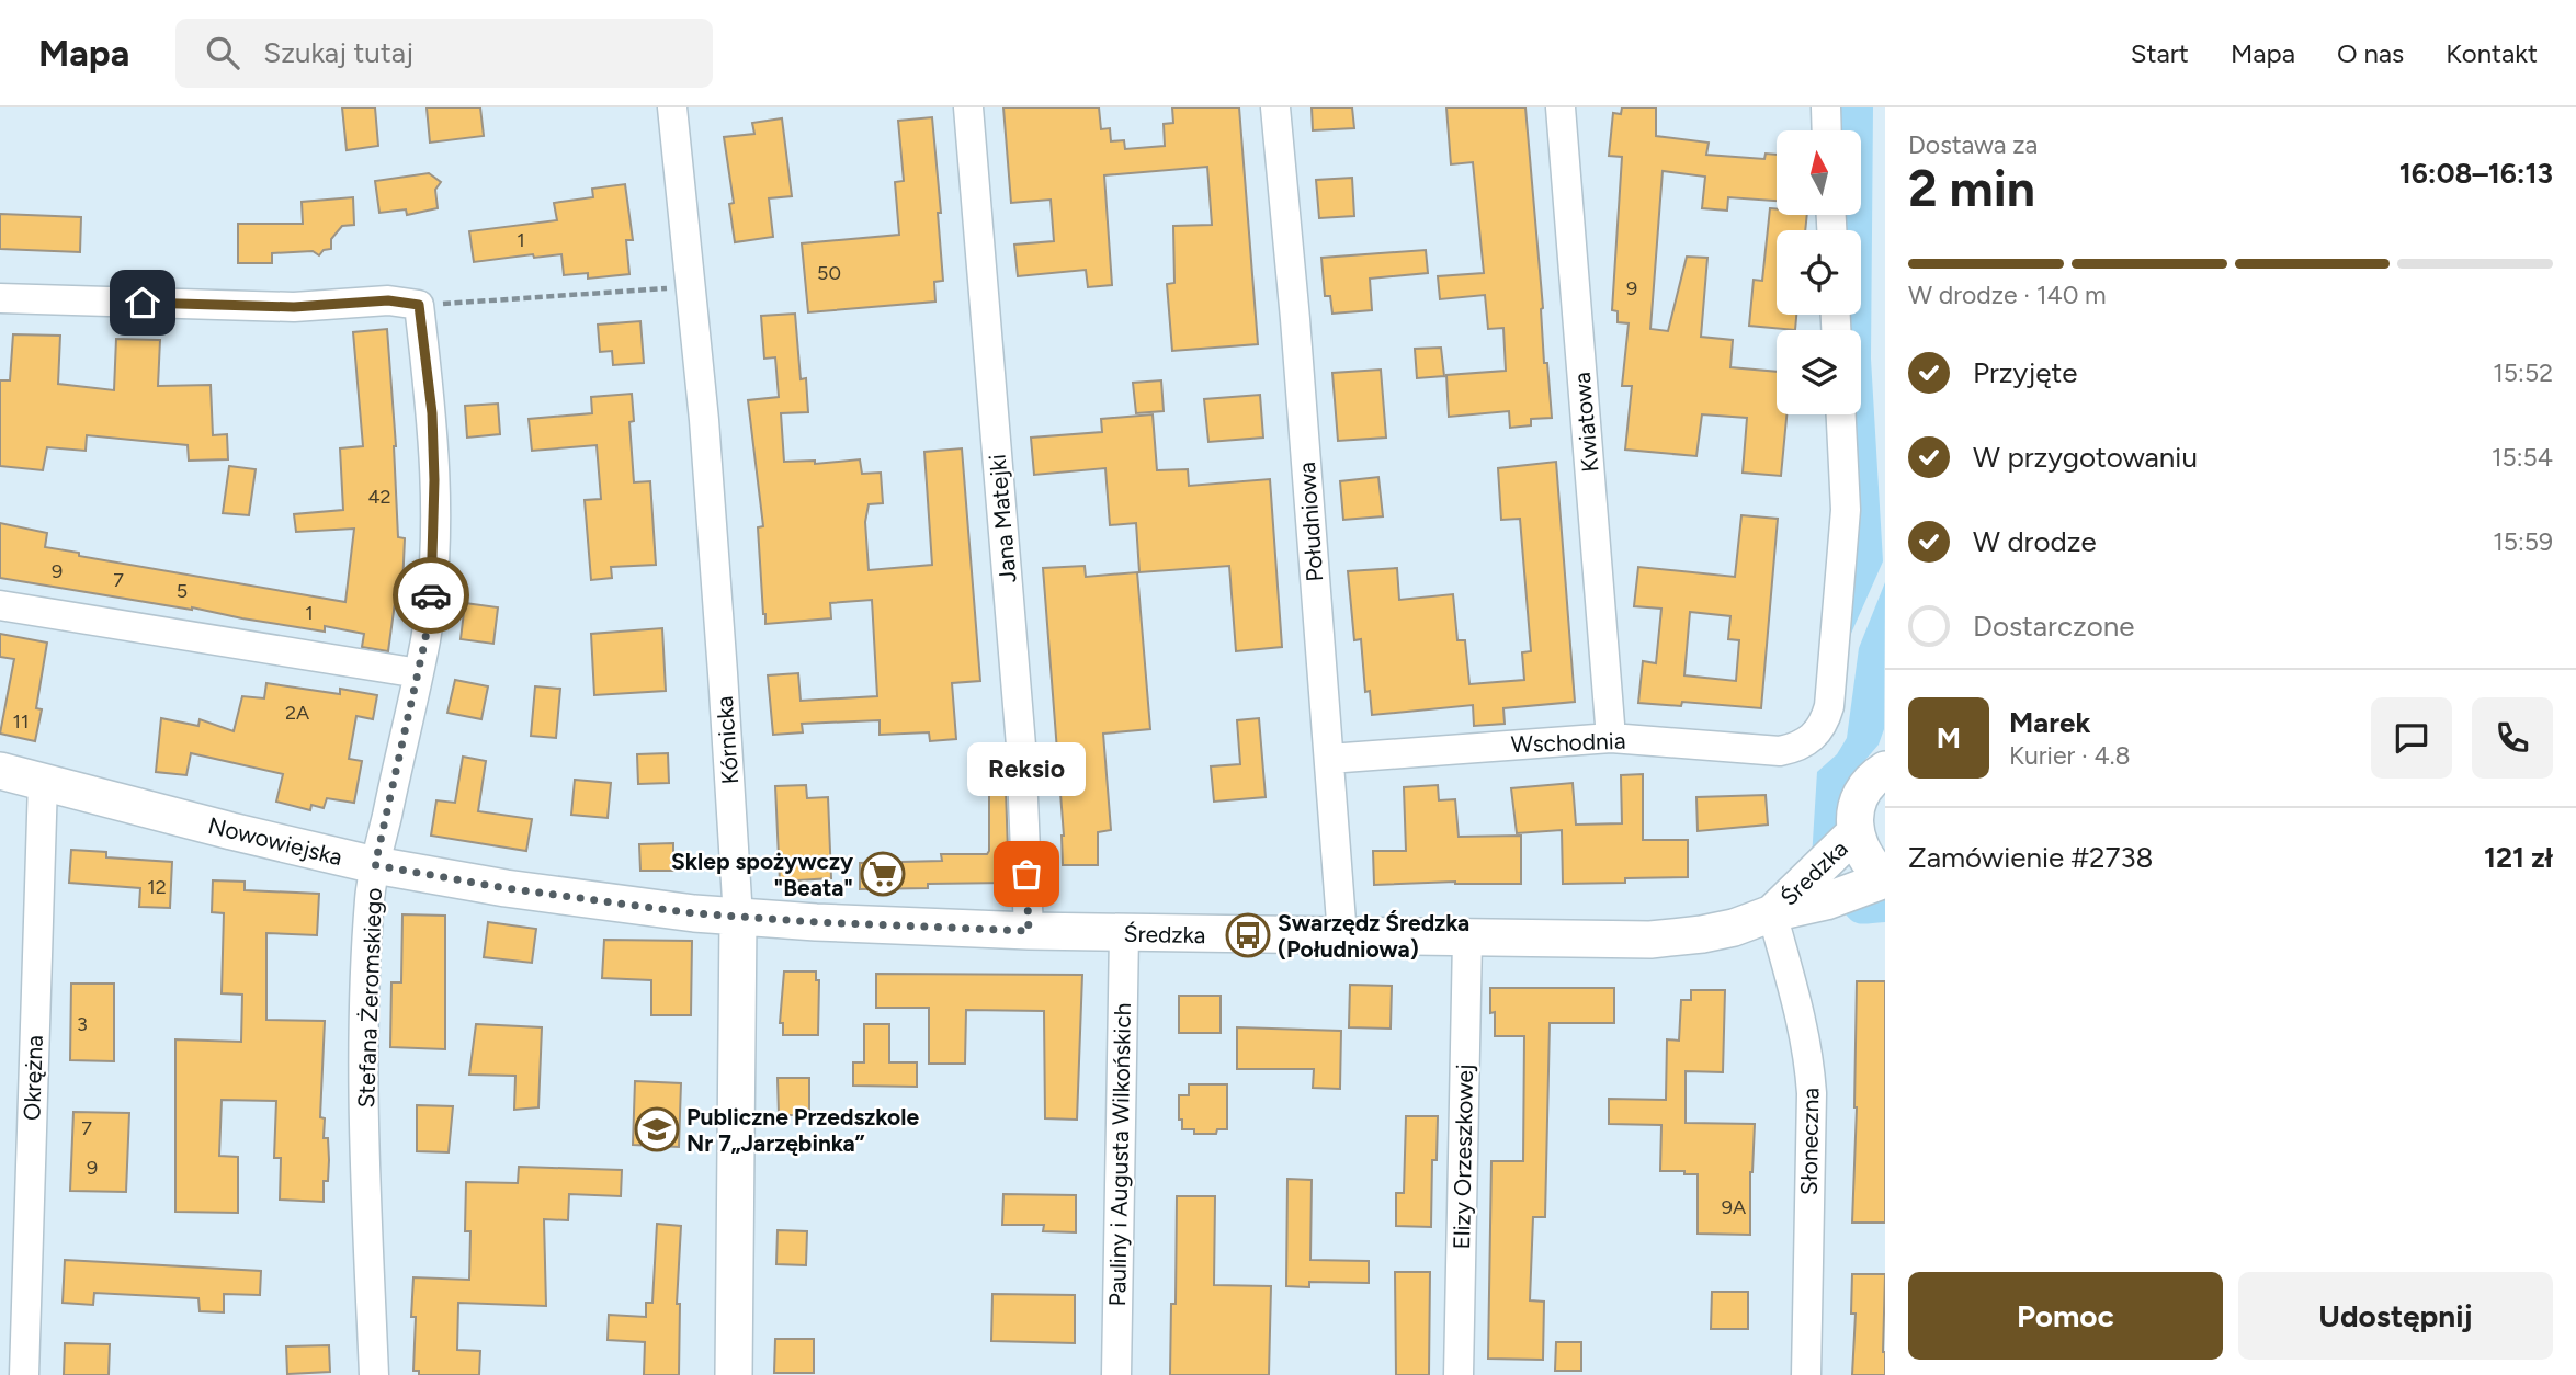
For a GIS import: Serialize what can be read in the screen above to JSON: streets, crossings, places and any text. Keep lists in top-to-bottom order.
{
  "streets": {
    "street": [
      "Kwiatowa",
      "Jana Matejki",
      "Południowa",
      "Kórnicka",
      "Wschodnia",
      "Nowowiejska",
      "Średzka",
      "Stefana Żeromskiego",
      "Okrężna",
      "Słoneczna",
      "Pauliny i Augusta Wilkońskich",
      "Elizy Orzeszkowej"
    ]
  },
  "crossings": [
    ["Kwiatowa", "Wschodnia"],
    ["Jana Matejki", "Średzka"],
    ["Południowa", "Wschodnia"],
    ["Południowa", "Średzka"],
    ["Kórnicka", "Nowowiejska"],
    ["Kórnicka", "Średzka"],
    ["Nowowiejska", "Średzka"],
    ["Nowowiejska", "Stefana Żeromskiego"],
    ["Nowowiejska", "Okrężna"],
    ["Średzka", "Słoneczna"],
    ["Średzka", "Pauliny i Augusta Wilkońskich"],
    ["Średzka", "Elizy Orzeszkowej"]
  ],
  "places": {
    "supermarket": ["Sklep spożywczy \"Beata\""],
    "other": ["Reksio"],
    "bus stop": ["Swarzędz Średzka (Południowa)"],
    "school or university": ["Publiczne Przedszkole Nr 7„Jarzębinka”"]
  },
  "house_numbers": [
    "1",
    "50",
    "9",
    "42",
    "9",
    "7",
    "5",
    "1",
    "2A",
    "11",
    "12",
    "3",
    "7",
    "9",
    "9A"
  ],
  "north": "top",
  "page": {
    "header": "Mapa",
    "search": "Szukaj tutaj",
    "nav": [
      "Start",
      "Mapa",
      "O nas",
      "Kontakt"
    ],
    "heading": ["2 min", "Dostawa za", "16:08–16:13"],
    "panel": [
      "Marek",
      "Kurier · 4.8",
      "Zamówienie #2738",
      "121 zł"
    ],
    "bar": "W drodze · 140 m",
    "list": [
      ["Przyjęte", "15:52"],
      ["W przygotowaniu", "15:54"],
      ["W drodze", "15:59"],
      "Dostarczone"
    ],
    "round": "M",
    "bubble": "Reksio",
    "buttons": ["Pomoc", "Udostępnij"]
  }
}
